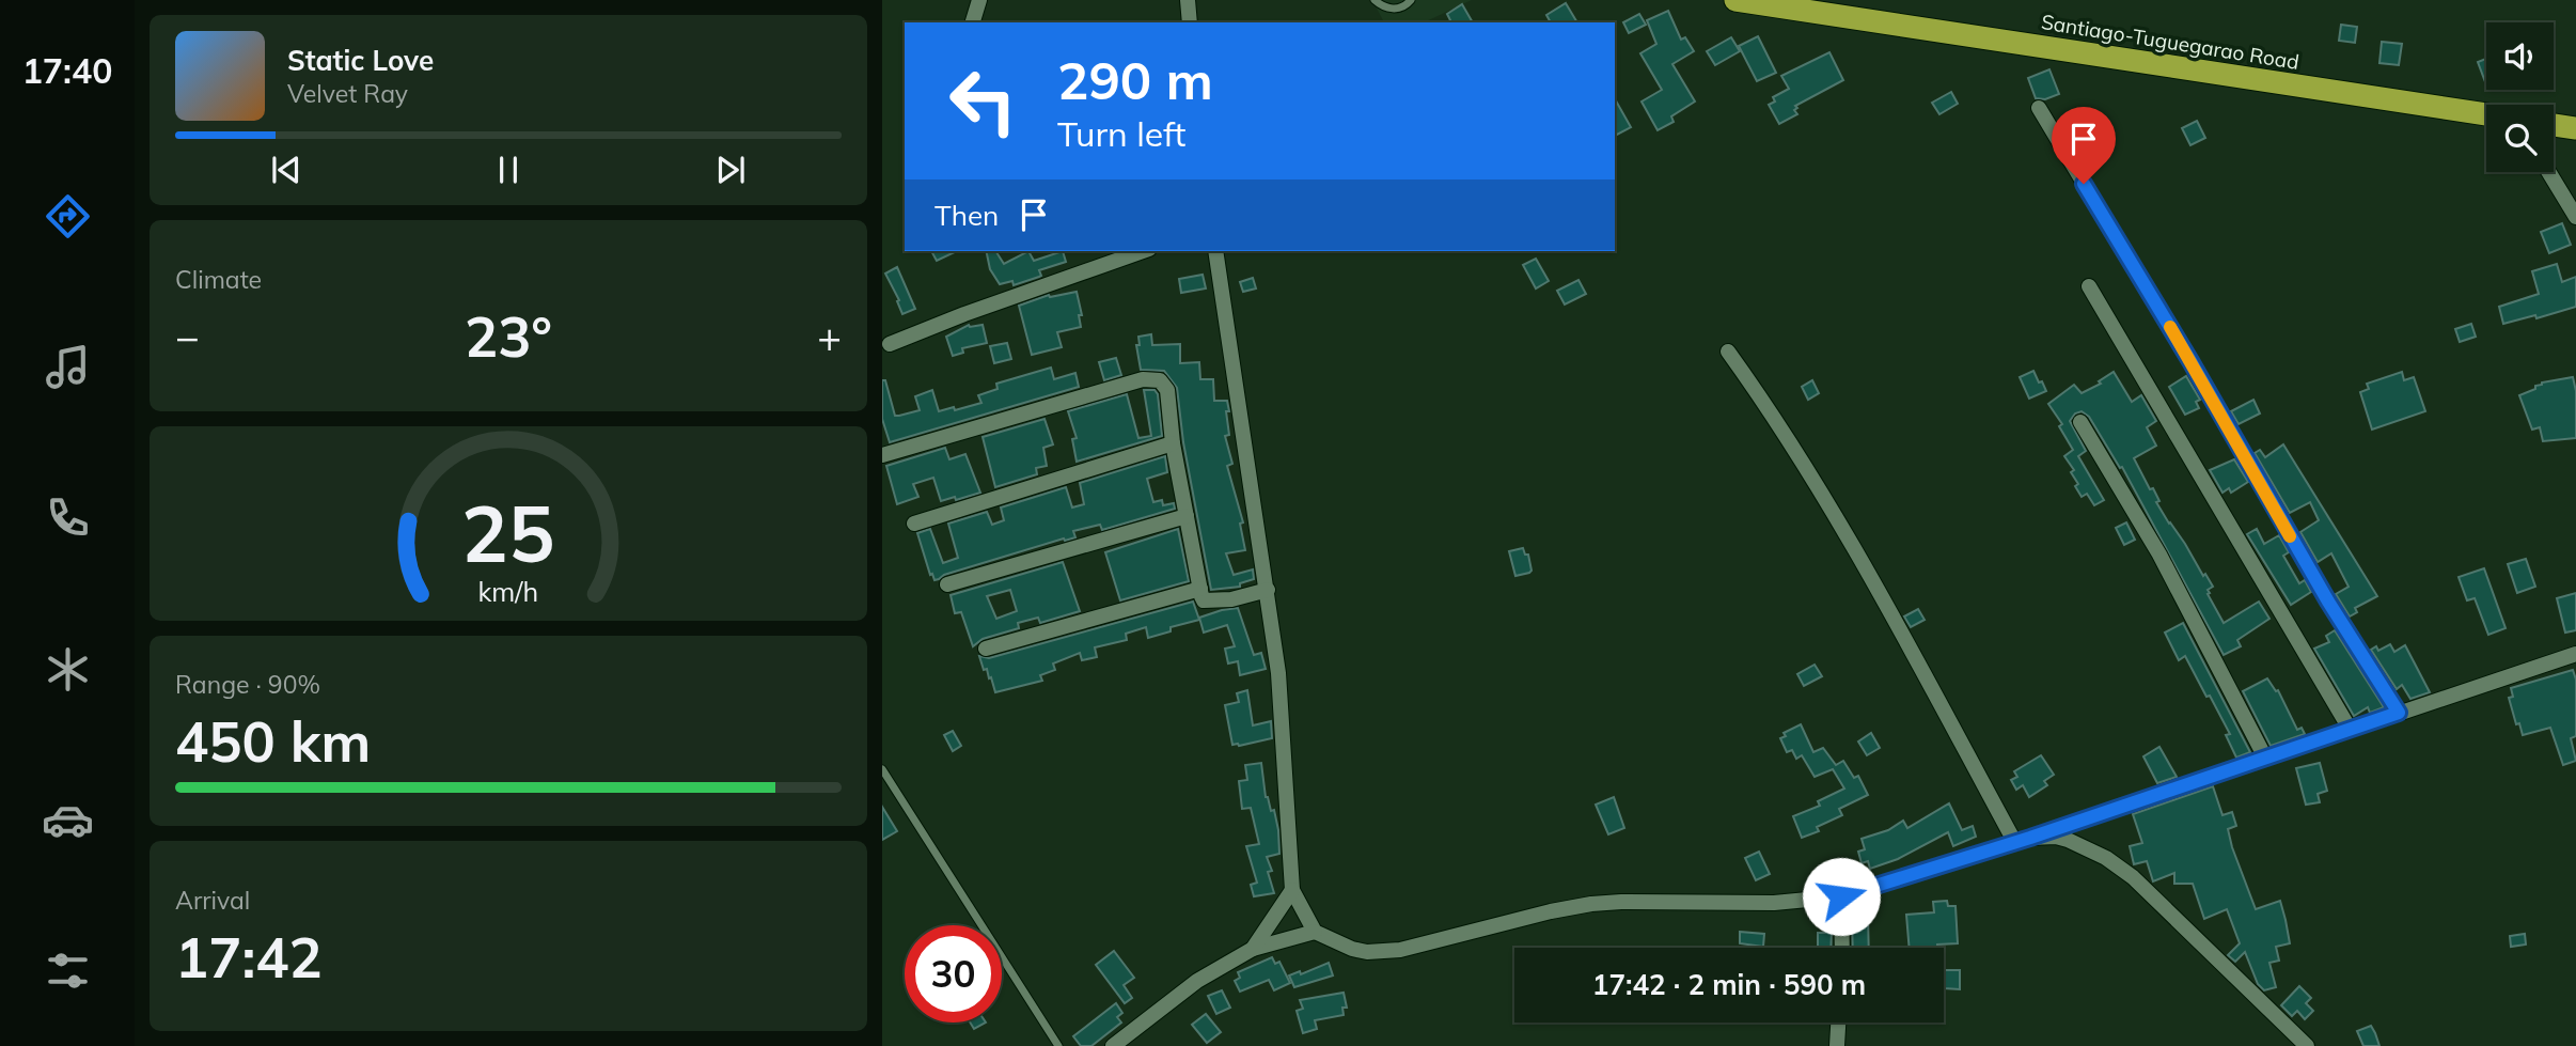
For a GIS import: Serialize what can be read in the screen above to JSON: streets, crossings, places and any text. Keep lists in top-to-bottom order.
{
  "streets": {
    "highway": ["Santiago-Tuguegarao Road"]
  },
  "page": {
    "tabs": "17:40",
    "turn": ["290 m", "Turn left"],
    "song": ["Static Love", "Velvet Ray"],
    "then": "Then",
    "tile": [
      "Climate",
      ["Range · 90%", "450 km"],
      ["Arrival", "17:42"]
    ],
    "heat": ["−", "23°", "+"],
    "limit": "30",
    "trip": "17:42 · 2 min · 590 m",
    "gauge": ["25", "km/h"]
  }
}
